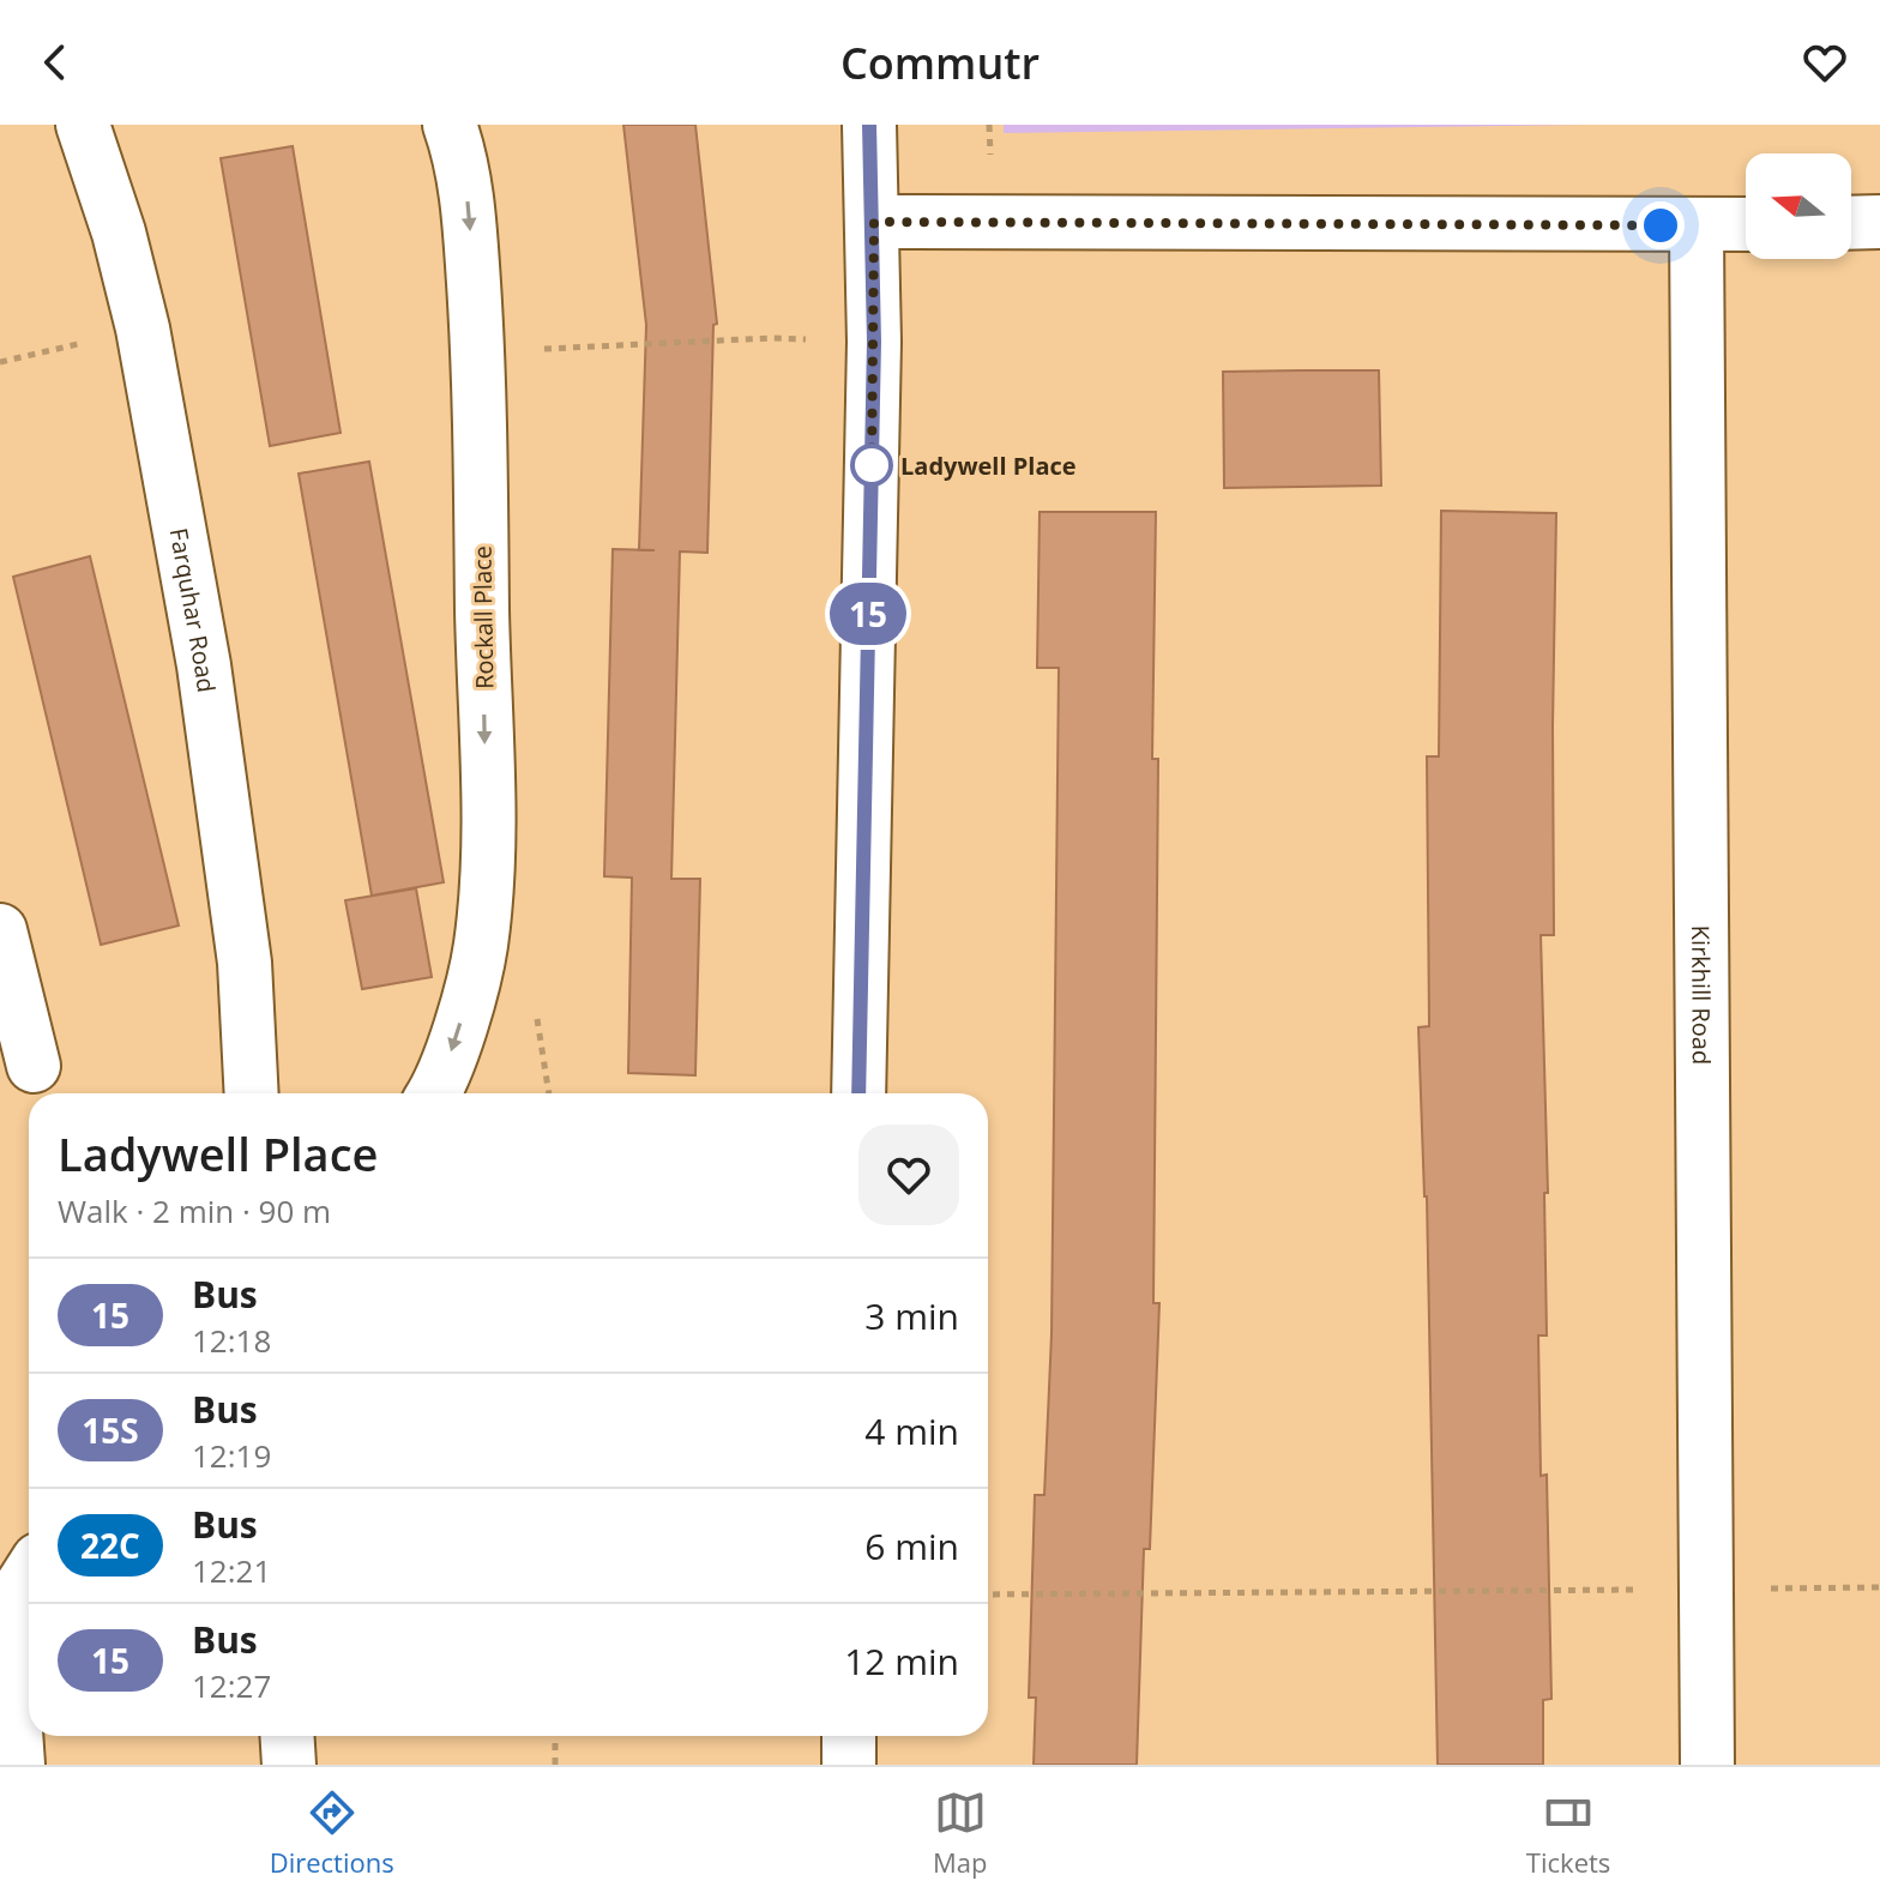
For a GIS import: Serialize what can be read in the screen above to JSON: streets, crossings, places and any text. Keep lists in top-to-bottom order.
{
  "streets": {
    "street": ["Farquhar Road", "Rockall Place", "Kirkhill Road"]
  },
  "places": ["Ladywell Place"],
  "lines": ["bus line 15"],
  "north": "left",
  "page": {
    "header": "Commutr",
    "on_map": "15",
    "heading": ["Ladywell Place", "Walk · 2 min · 90 m"],
    "list": [
      {
        "mark": "15",
        "name": "Bus",
        "note": "12:18",
        "value": "3 min"
      },
      {
        "mark": "15S",
        "name": "Bus",
        "note": "12:19",
        "value": "4 min"
      },
      {
        "mark": "22C",
        "name": "Bus",
        "note": "12:21",
        "value": "6 min"
      },
      {
        "mark": "15",
        "name": "Bus",
        "note": "12:27",
        "value": "12 min"
      }
    ],
    "tabs": ["Directions", "Map", "Tickets"]
  }
}
